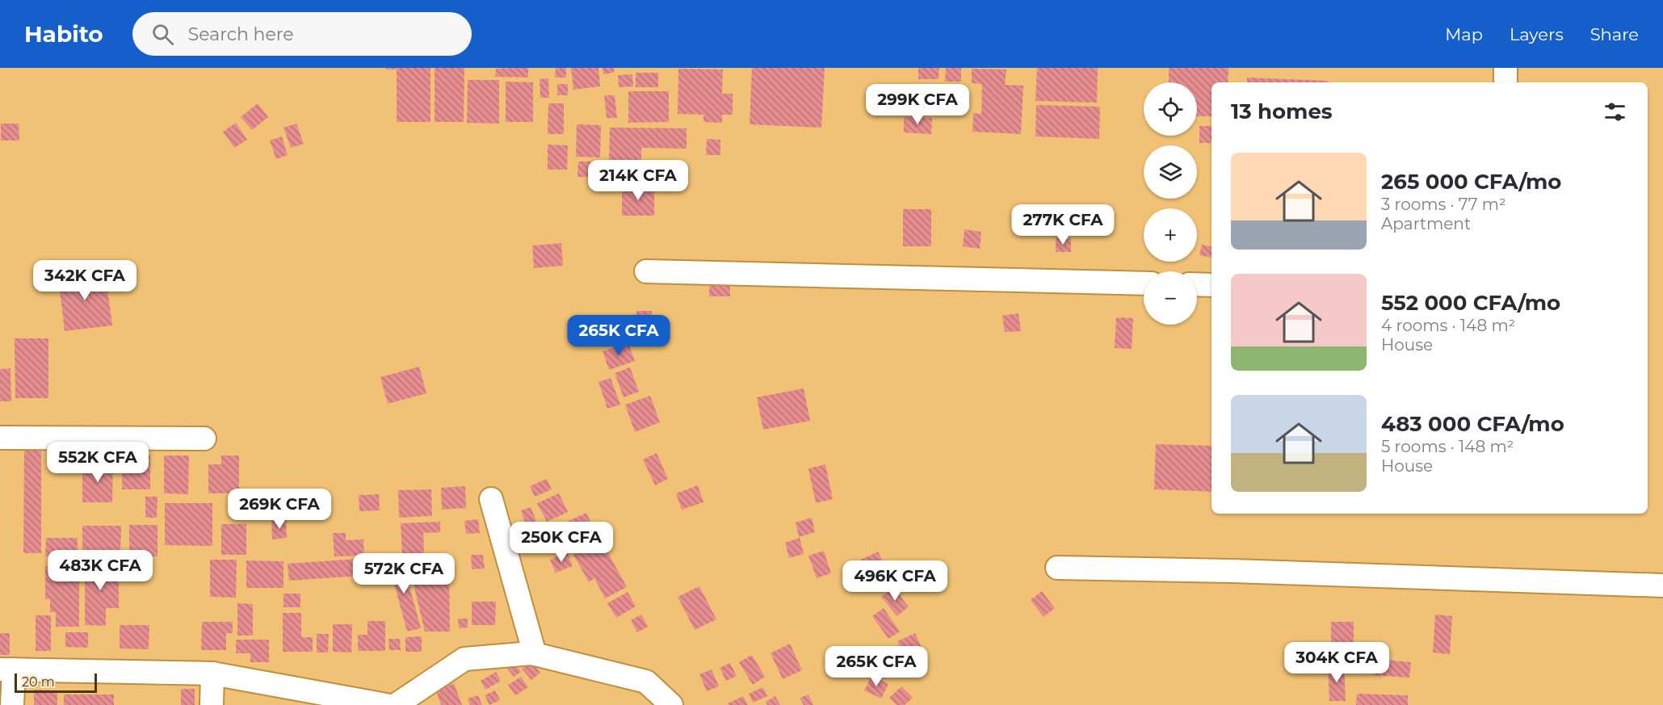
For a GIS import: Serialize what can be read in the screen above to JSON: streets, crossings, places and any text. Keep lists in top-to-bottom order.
{
  "scale_bar": "20 m",
  "page": {
    "header": "Habito",
    "search": "Search here",
    "nav": ["Map", "Layers", "Share"],
    "map_buttons": ["+", "−"],
    "heading": "13 homes",
    "price": [
      "299K CFA",
      "214K CFA",
      "277K CFA",
      "342K CFA",
      "265K CFA",
      "552K CFA",
      "269K CFA",
      "250K CFA",
      "483K CFA",
      "572K CFA",
      "496K CFA",
      "304K CFA",
      "265K CFA"
    ],
    "list": [
      {
        "name": "265 000 CFA/mo",
        "note": "3 rooms · 77 m² · Apartment"
      },
      {
        "name": "552 000 CFA/mo",
        "note": "4 rooms · 148 m² · House"
      },
      {
        "name": "483 000 CFA/mo",
        "note": "5 rooms · 148 m² · House"
      }
    ],
    "scale": "20 m"
  }
}
